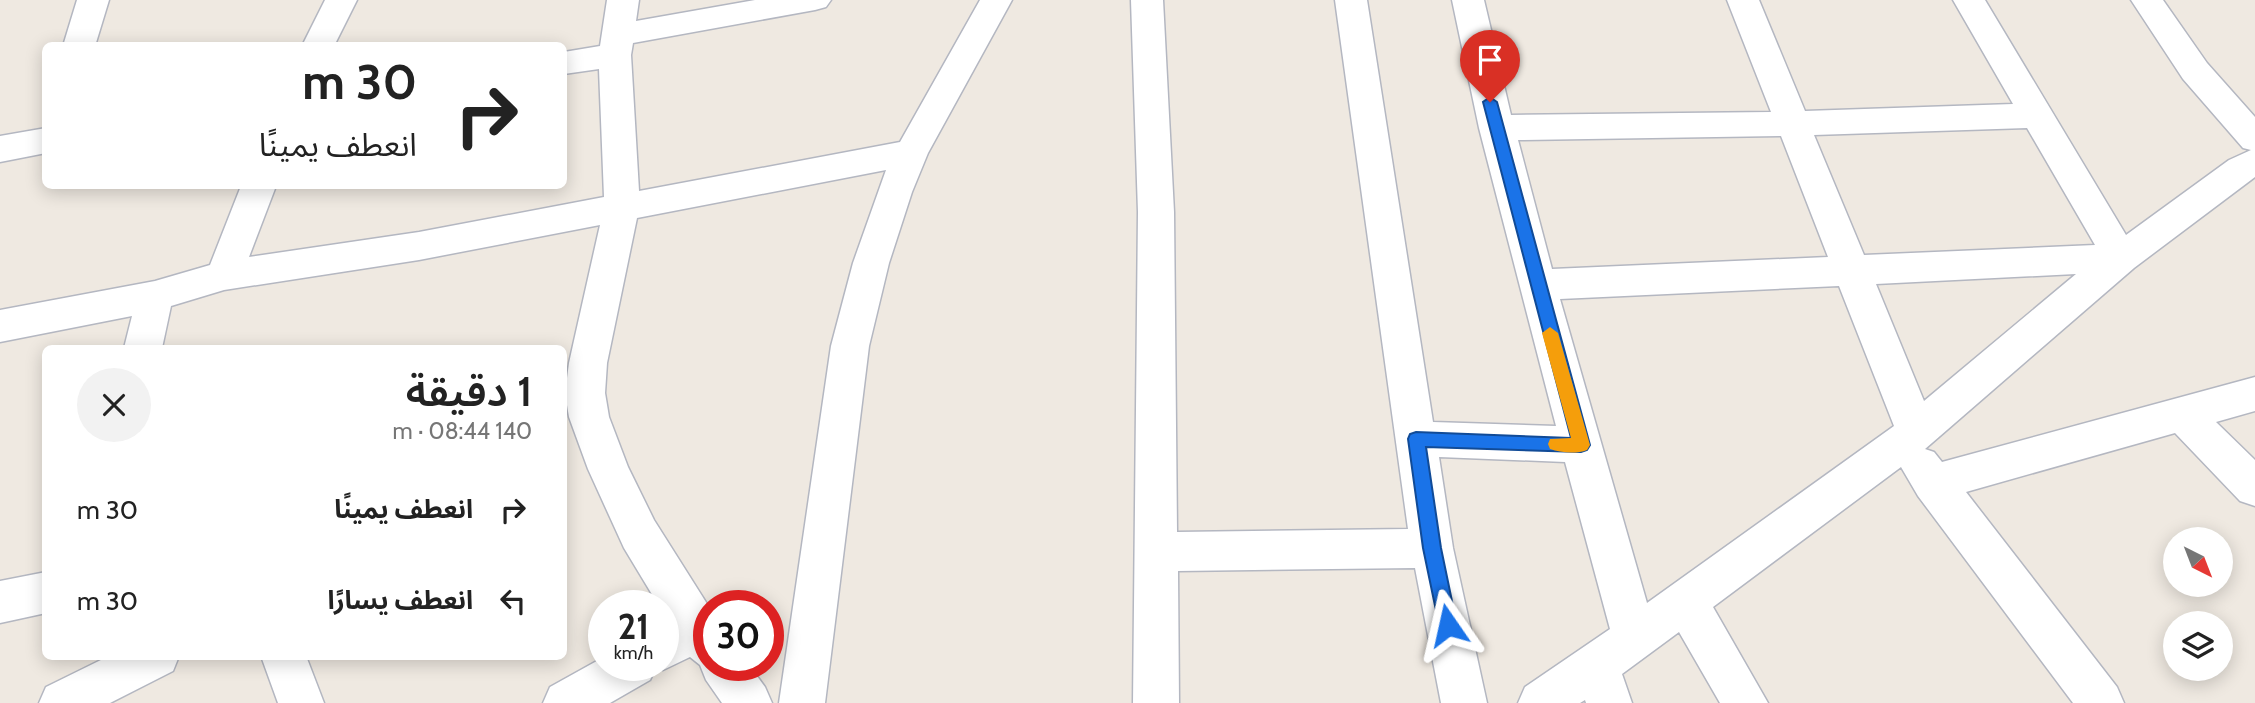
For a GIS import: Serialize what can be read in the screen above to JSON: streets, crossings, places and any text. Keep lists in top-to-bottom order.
{
  "north": "bottom right",
  "page": {
    "turn": ["30 m", "انعطف يمينًا"],
    "heading": ["1 دقيقة", "140 m · 08:44"],
    "list": [
      {
        "name": "انعطف يمينًا",
        "value": "30 m"
      },
      {
        "name": "انعطف يسارًا",
        "value": "30 m"
      }
    ],
    "speed": "21 km/h",
    "limit": "30"
  }
}
